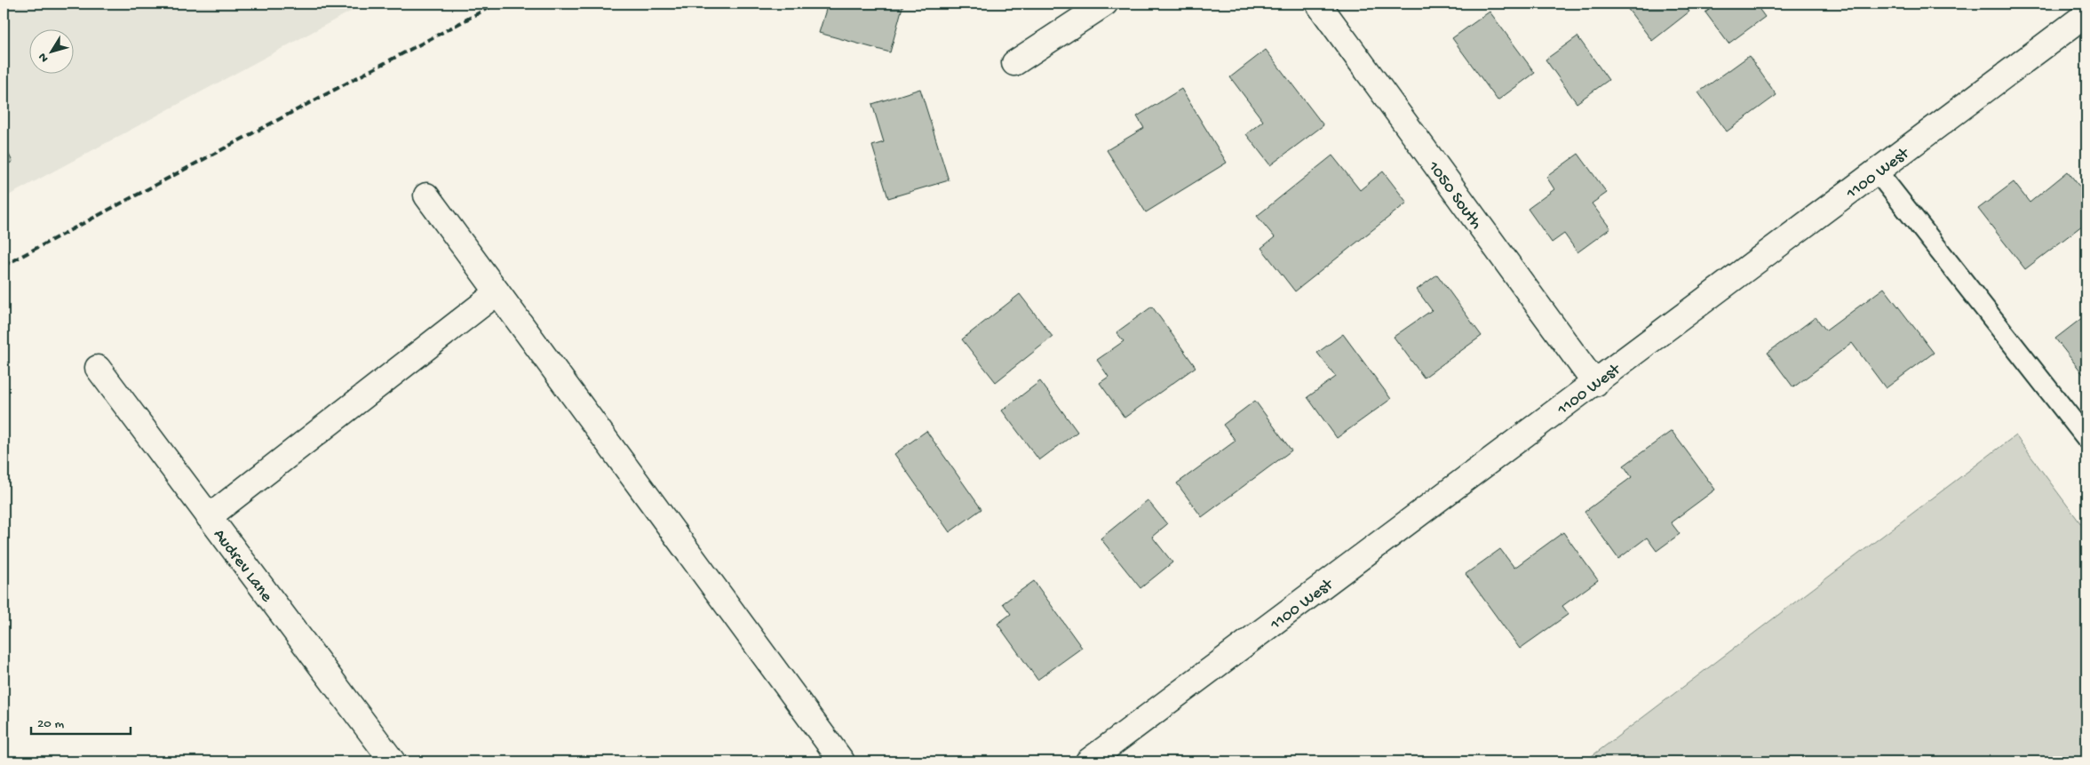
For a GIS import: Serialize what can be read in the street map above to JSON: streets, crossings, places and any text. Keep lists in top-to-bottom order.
{
  "streets": {
    "street": ["1100 West", "1050 South", "Audrev Lane"]
  },
  "crossings": [
    ["1100 West", "1050 South"]
  ],
  "scale_bar": "20 m",
  "north": "bottom left"
}
